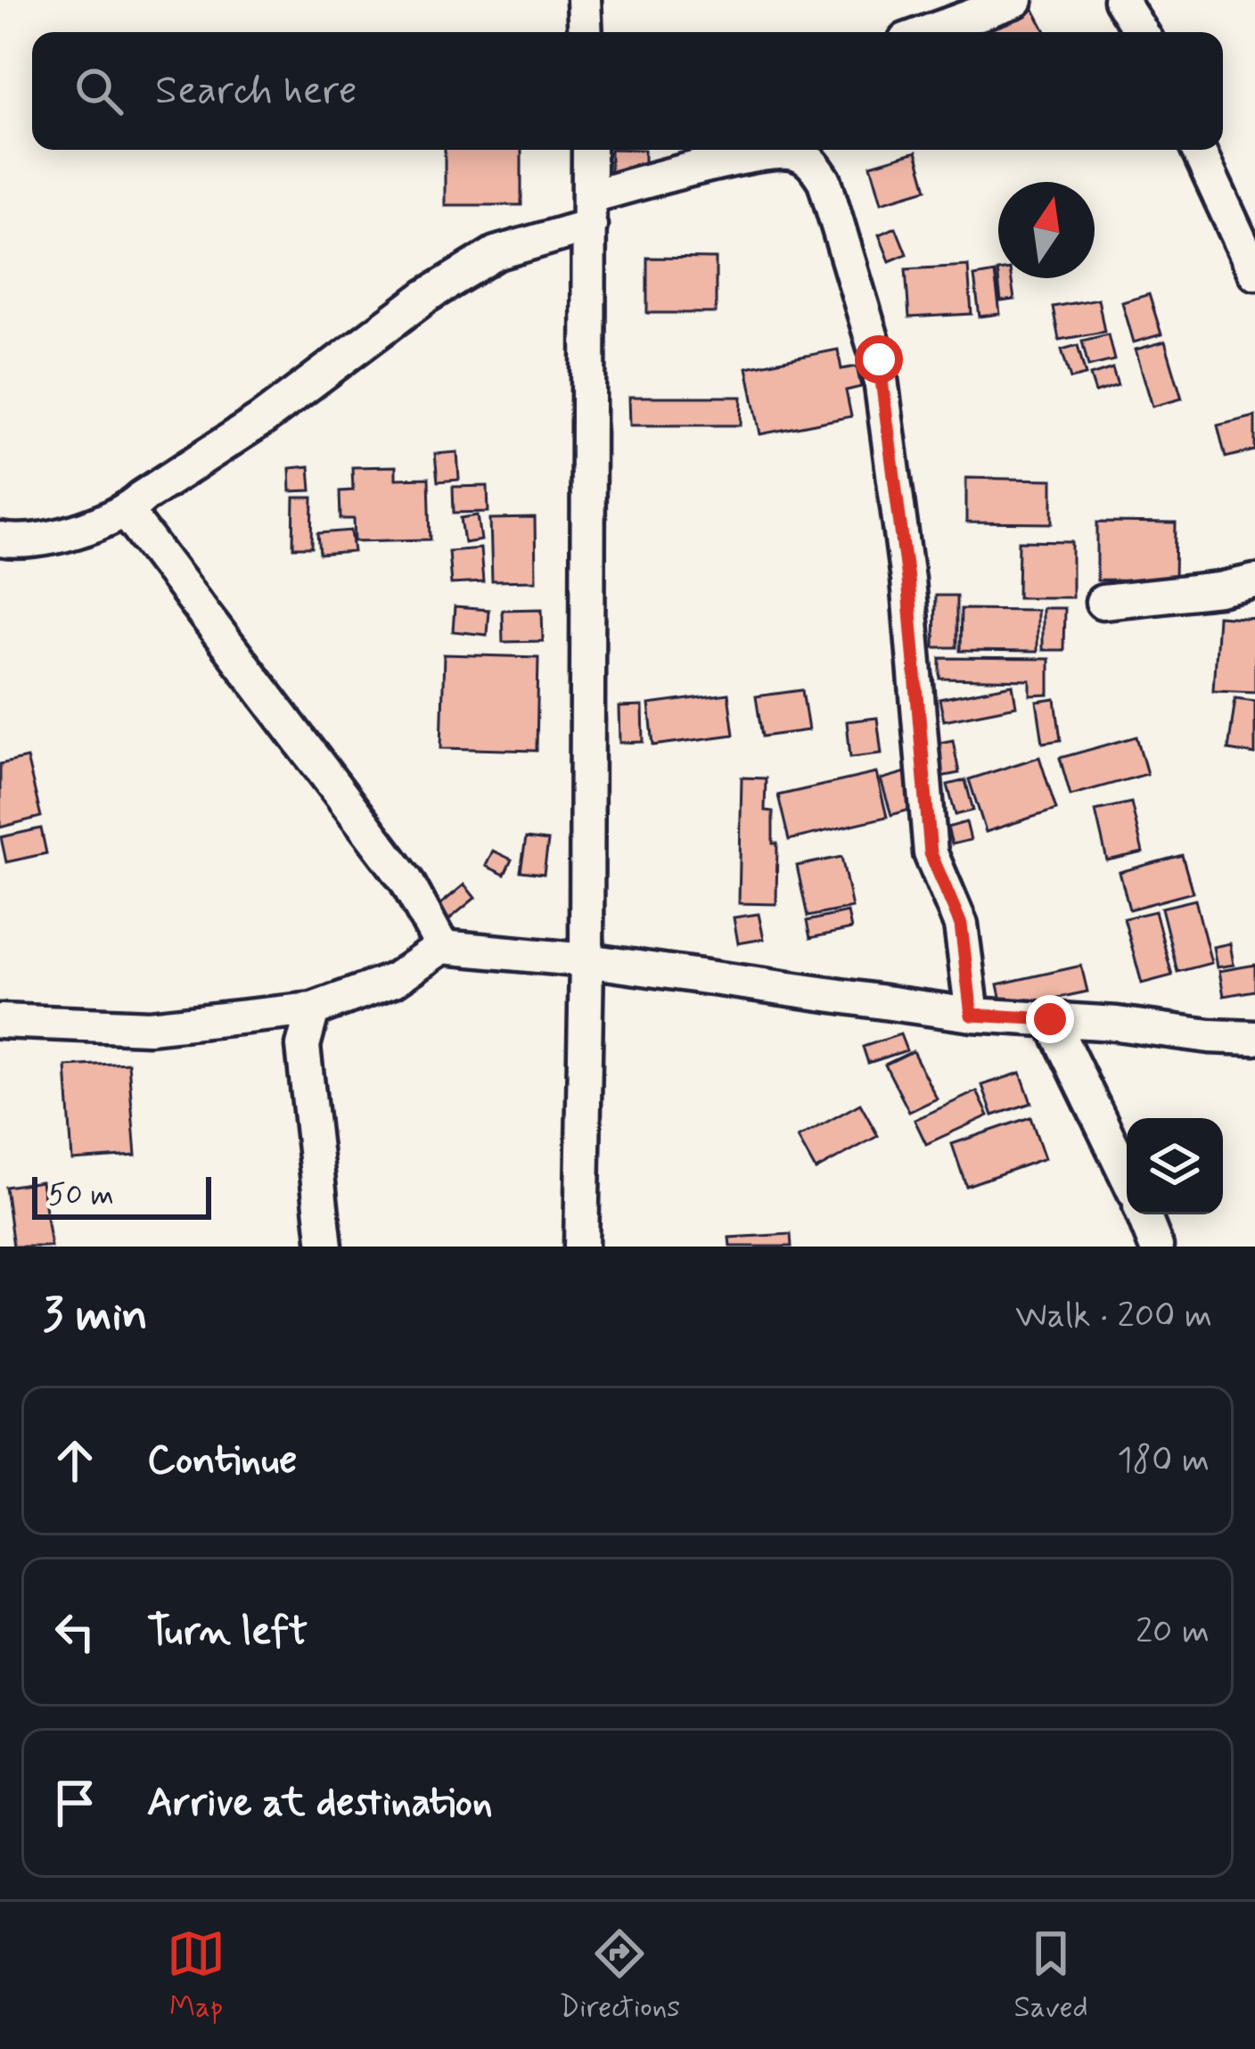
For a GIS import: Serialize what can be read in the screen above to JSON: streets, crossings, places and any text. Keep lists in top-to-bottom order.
{
  "scale_bar": "50 m",
  "north": "top",
  "page": {
    "search": "Search here",
    "scale": "50 m",
    "heading": ["3 min", "Walk · 200 m"],
    "list": [
      ["Continue", "180 m"],
      ["Turn left", "20 m"],
      "Arrive at destination"
    ],
    "nav": ["Map", "Directions", "Saved"]
  }
}
